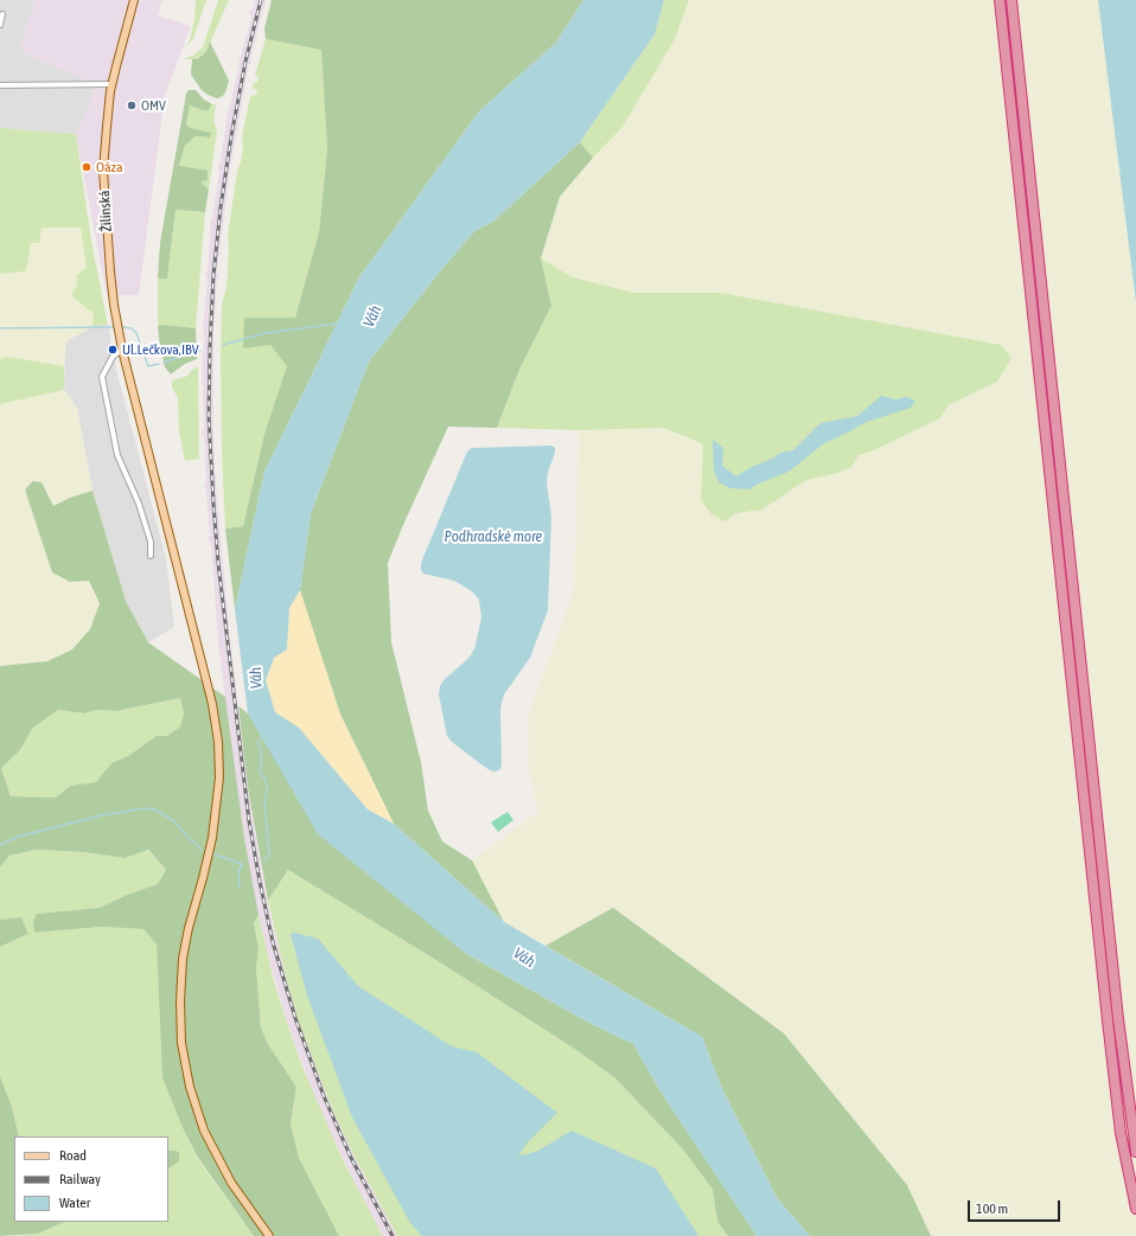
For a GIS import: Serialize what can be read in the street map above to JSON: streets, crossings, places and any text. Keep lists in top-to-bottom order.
{
  "streets": {
    "main road": ["Žilinská"]
  },
  "water": ["Váh", "Podhradské more"],
  "places": ["OMV", "Oáza", "Ul.Lečkova,IBV"],
  "legend": ["Road", "Railway", "Water"],
  "scale_bar": "100 m"
}
